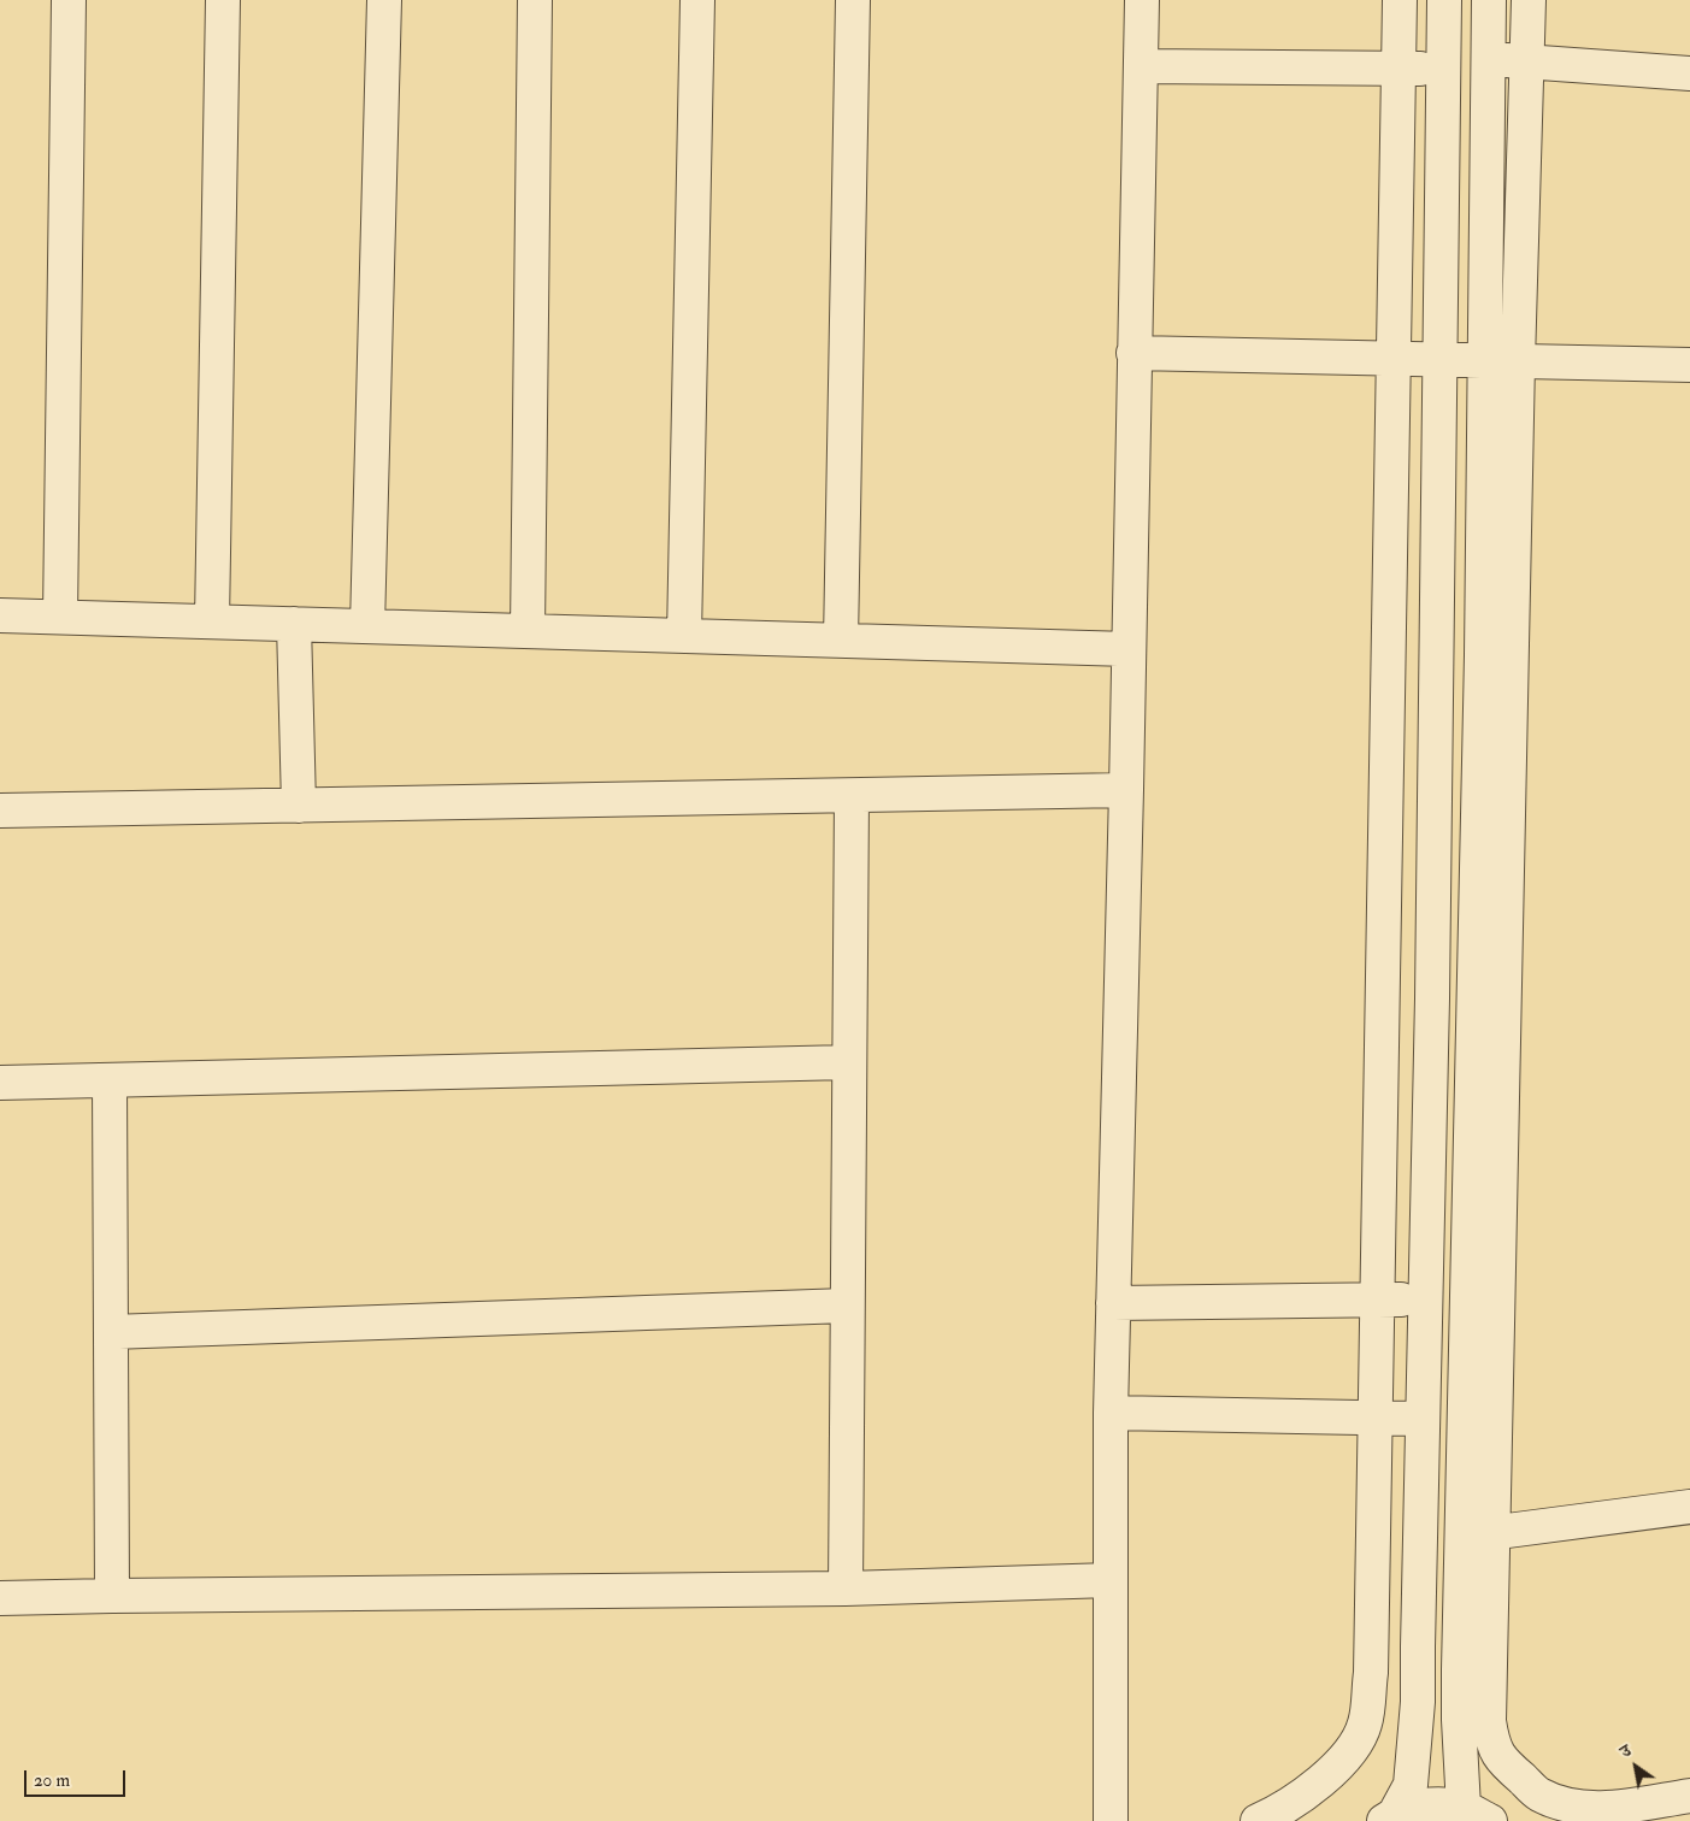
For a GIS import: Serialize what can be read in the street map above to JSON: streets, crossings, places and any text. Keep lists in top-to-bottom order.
{
  "scale_bar": "20 m",
  "north": "top left"
}
